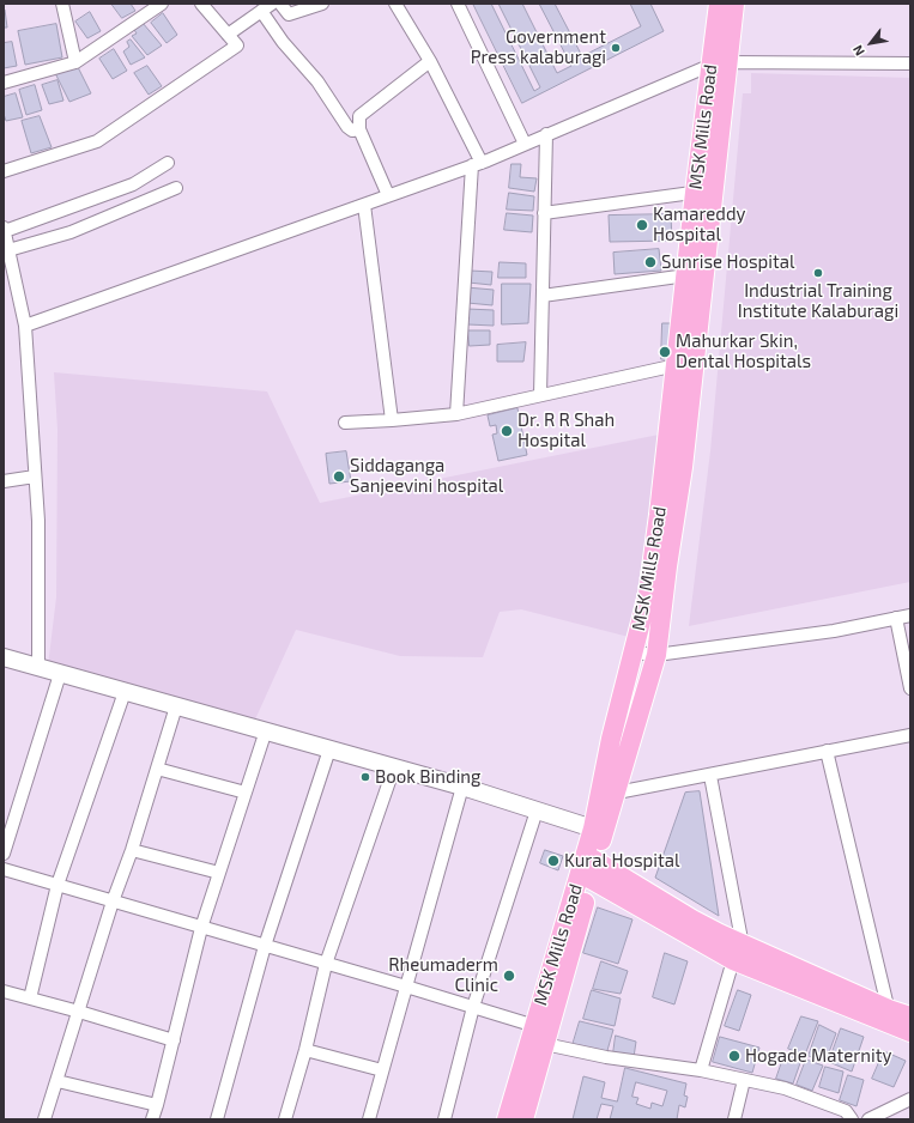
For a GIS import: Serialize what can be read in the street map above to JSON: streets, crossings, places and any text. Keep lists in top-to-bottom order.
{
  "streets": {
    "main road": ["MSK Mills Road"]
  },
  "places": [
    "Government Press kalaburagi",
    "Kamareddy Hospital",
    "Sunrise Hospital",
    "Industrial Training Institute Kalaburagi",
    "Mahurkar Skin, Dental Hospitals",
    "Dr. R R Shah Hospital",
    "Siddaganga Sanjeevini hospital",
    "Book Binding",
    "Kural Hospital",
    "Rheumaderm Clinic",
    "Hogade Maternity"
  ],
  "north": "bottom left"
}
